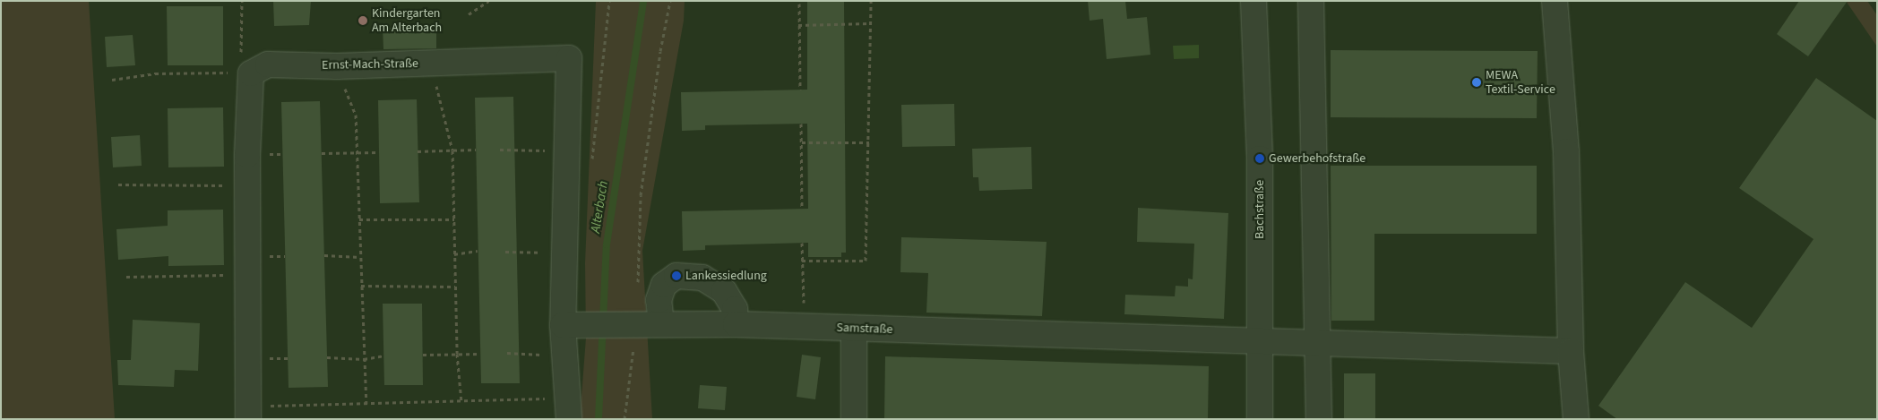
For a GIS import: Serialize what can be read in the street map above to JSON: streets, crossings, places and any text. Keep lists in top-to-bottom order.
{
  "streets": {
    "street": ["Ernst-Mach-Straße", "Bachstraße", "Samstraße"]
  },
  "crossings": [
    ["Ernst-Mach-Straße", "Samstraße"],
    ["Bachstraße", "Samstraße"]
  ],
  "water": ["Alterbach"],
  "places": [
    "Kindergarten Am Alterbach",
    "MEWA Textil-Service",
    "Gewerbehofstraße",
    "Lankessiedlung"
  ]
}
